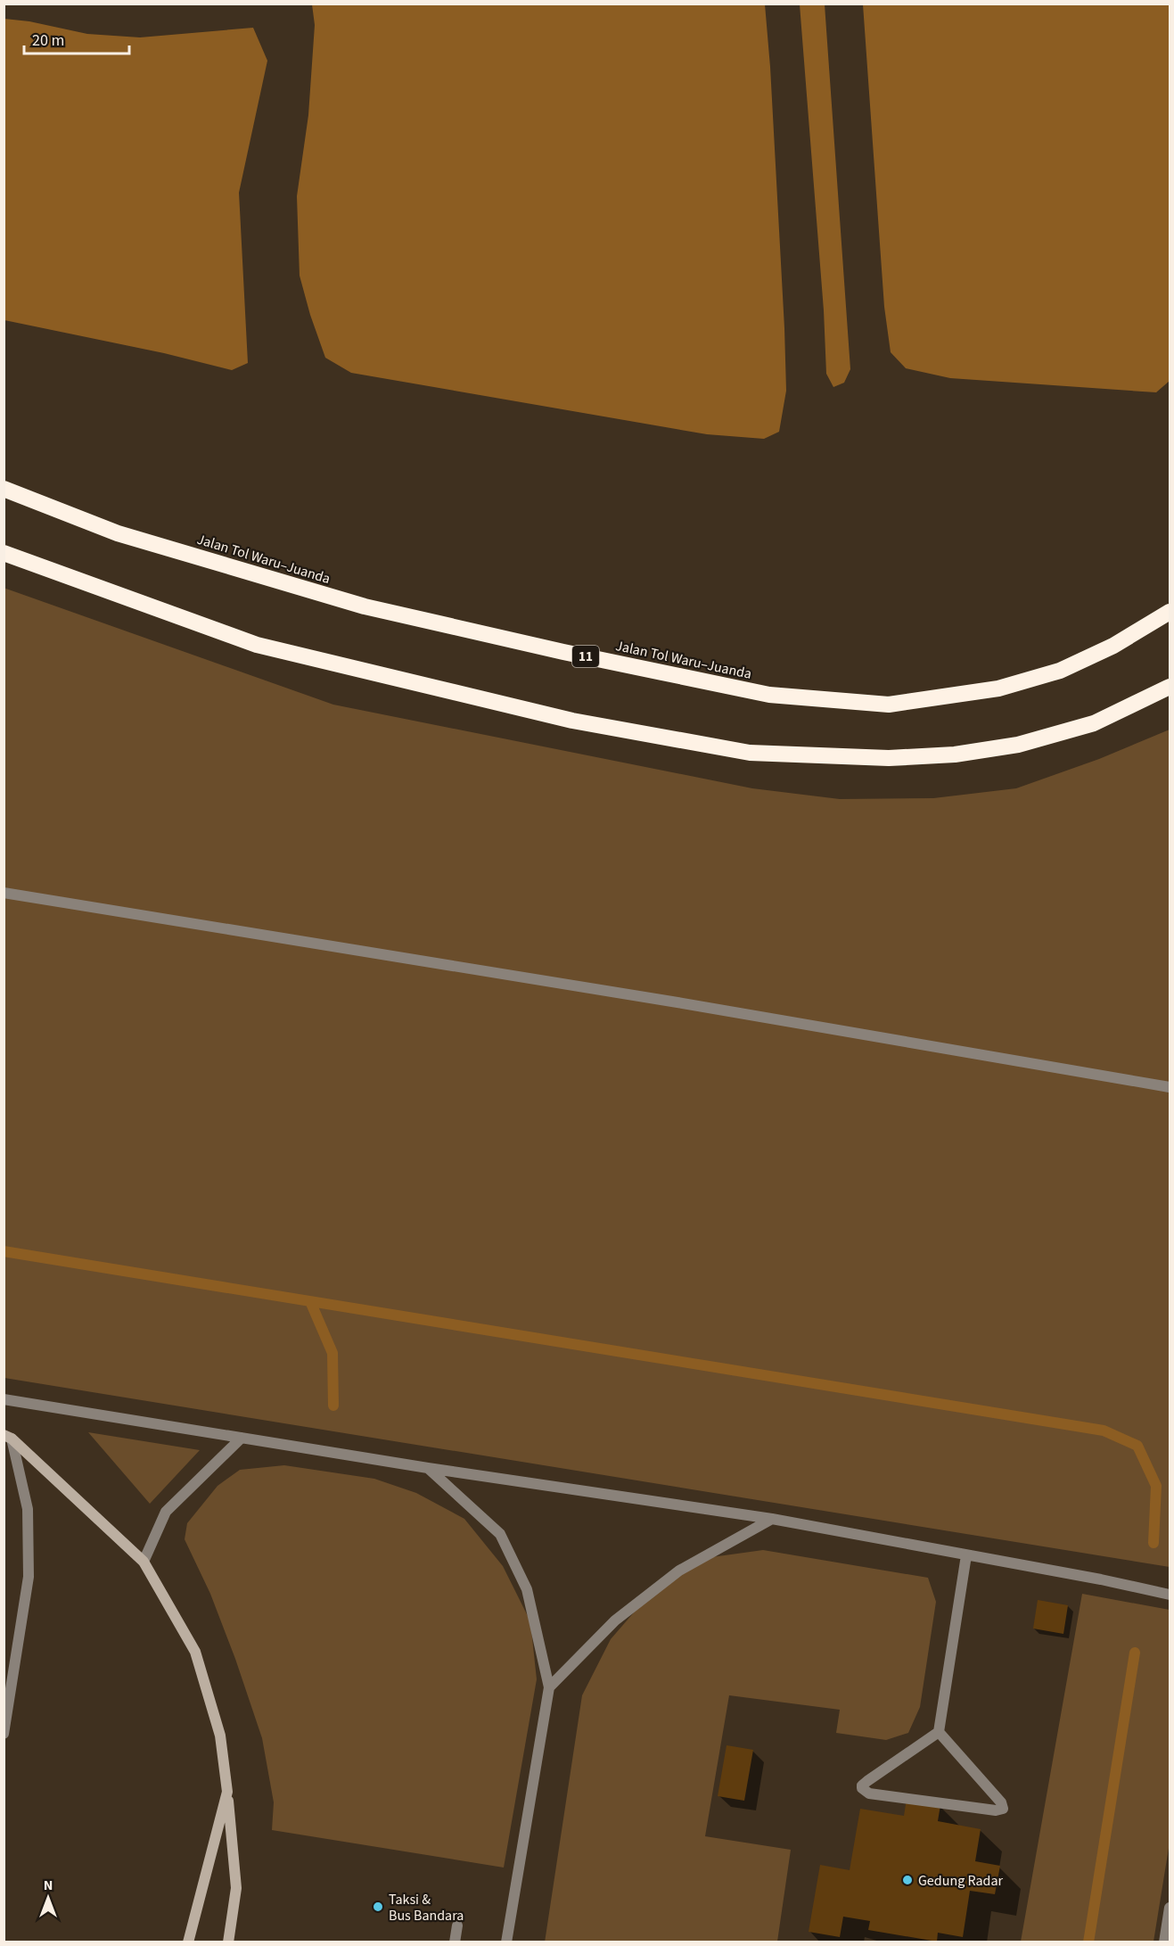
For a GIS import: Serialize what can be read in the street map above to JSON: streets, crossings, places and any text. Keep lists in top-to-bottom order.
{
  "streets": {
    "highway": ["Jalan Tol Waru–Juanda", "11"]
  },
  "places": ["Gedung Radar", "Taksi & Bus Bandara"],
  "scale_bar": "20 m",
  "north": "top"
}
